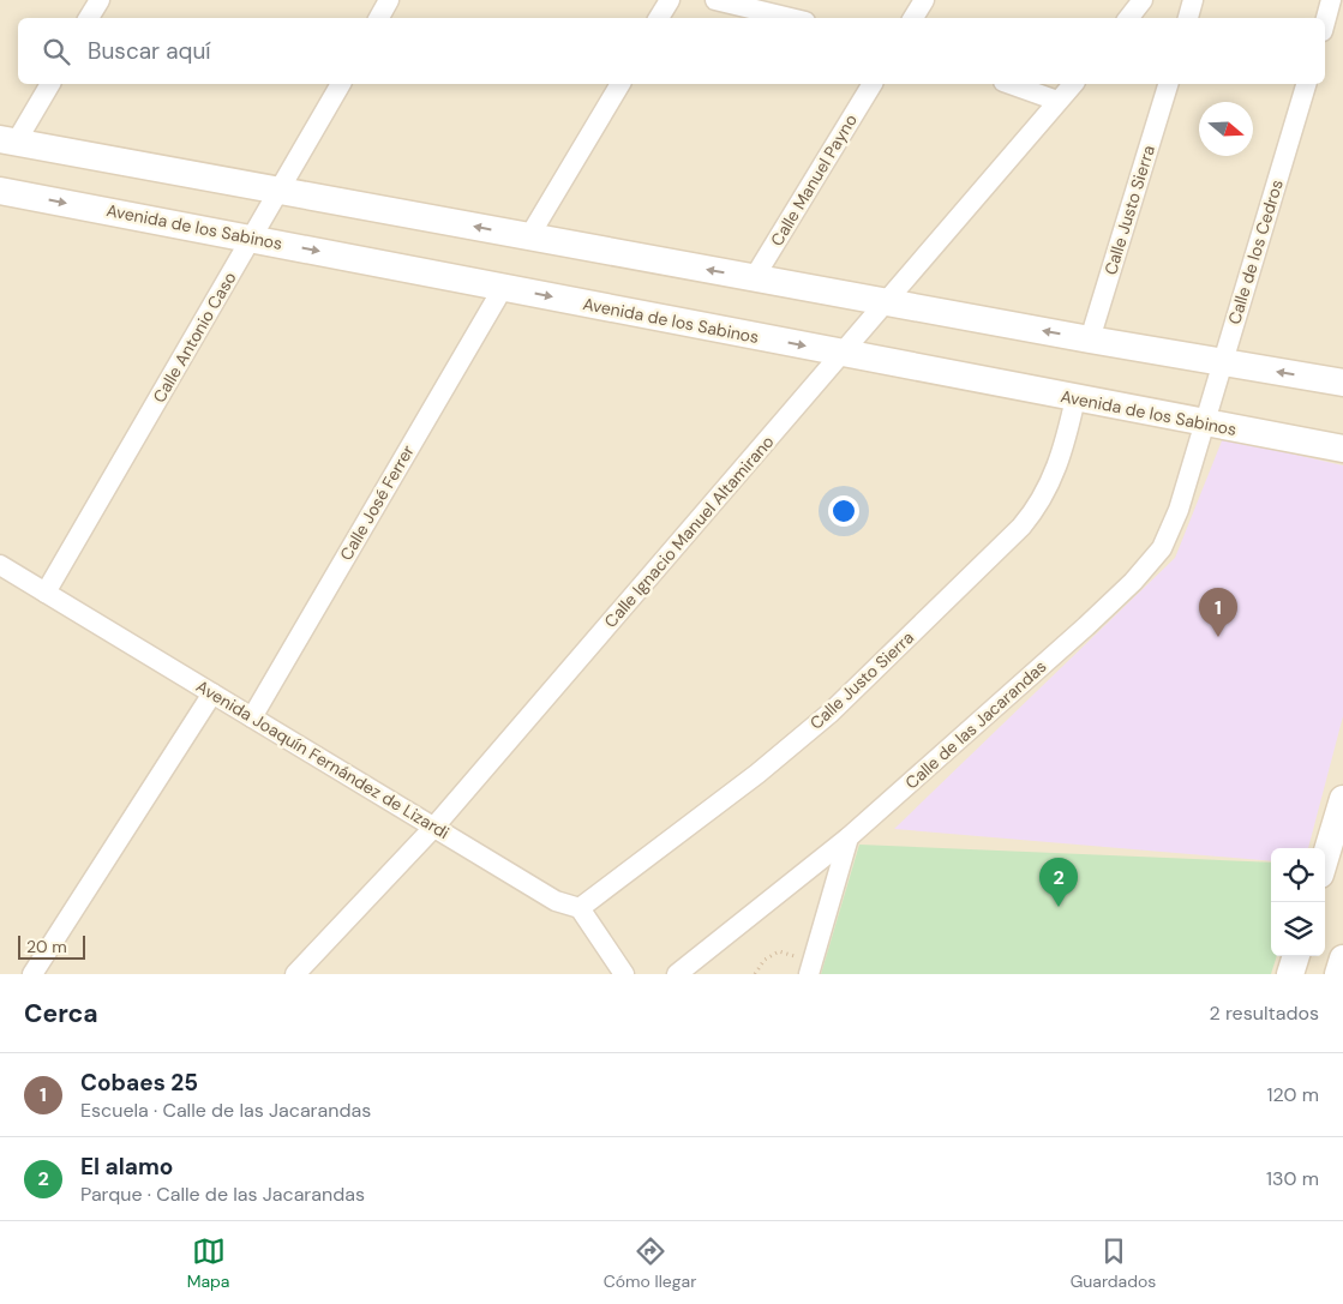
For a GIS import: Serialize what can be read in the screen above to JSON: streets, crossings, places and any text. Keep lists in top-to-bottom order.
{
  "streets": {
    "main road": ["Avenida de los Sabinos"],
    "street": [
      "Calle Manuel Payno",
      "Calle Justo Sierra",
      "Calle de los Cedros",
      "Calle Antonio Caso",
      "Calle José Ferrer",
      "Calle Ignacio Manuel Altamirano",
      "Calle de las Jacarandas",
      "Avenida Joaquín Fernández de Lizardi"
    ]
  },
  "crossings": [
    ["Calle Justo Sierra", "Avenida de los Sabinos"],
    ["Calle Justo Sierra", "Avenida Joaquín Fernández de Lizardi"],
    ["Avenida de los Sabinos", "Calle de los Cedros"],
    ["Avenida de los Sabinos", "Calle Antonio Caso"],
    ["Avenida de los Sabinos", "Calle José Ferrer"],
    ["Avenida de los Sabinos", "Calle Ignacio Manuel Altamirano"],
    ["Avenida de los Sabinos", "Calle de las Jacarandas"],
    ["Calle de los Cedros", "Calle de las Jacarandas"],
    ["Calle Antonio Caso", "Avenida Joaquín Fernández de Lizardi"],
    ["Calle José Ferrer", "Avenida Joaquín Fernández de Lizardi"],
    ["Calle Ignacio Manuel Altamirano", "Avenida Joaquín Fernández de Lizardi"]
  ],
  "scale_bar": "20 m",
  "north": "right",
  "page": {
    "search": "Buscar aquí",
    "pins": ["1", "2"],
    "scale": "20 m",
    "heading": ["Cerca", "2 resultados"],
    "list": [
      {
        "mark": "1",
        "name": "Cobaes 25",
        "note": "Escuela · Calle de las Jacarandas",
        "value": "120 m"
      },
      {
        "mark": "2",
        "name": "El alamo",
        "note": "Parque · Calle de las Jacarandas",
        "value": "130 m"
      }
    ],
    "nav": ["Mapa", "Cómo llegar", "Guardados"]
  }
}
